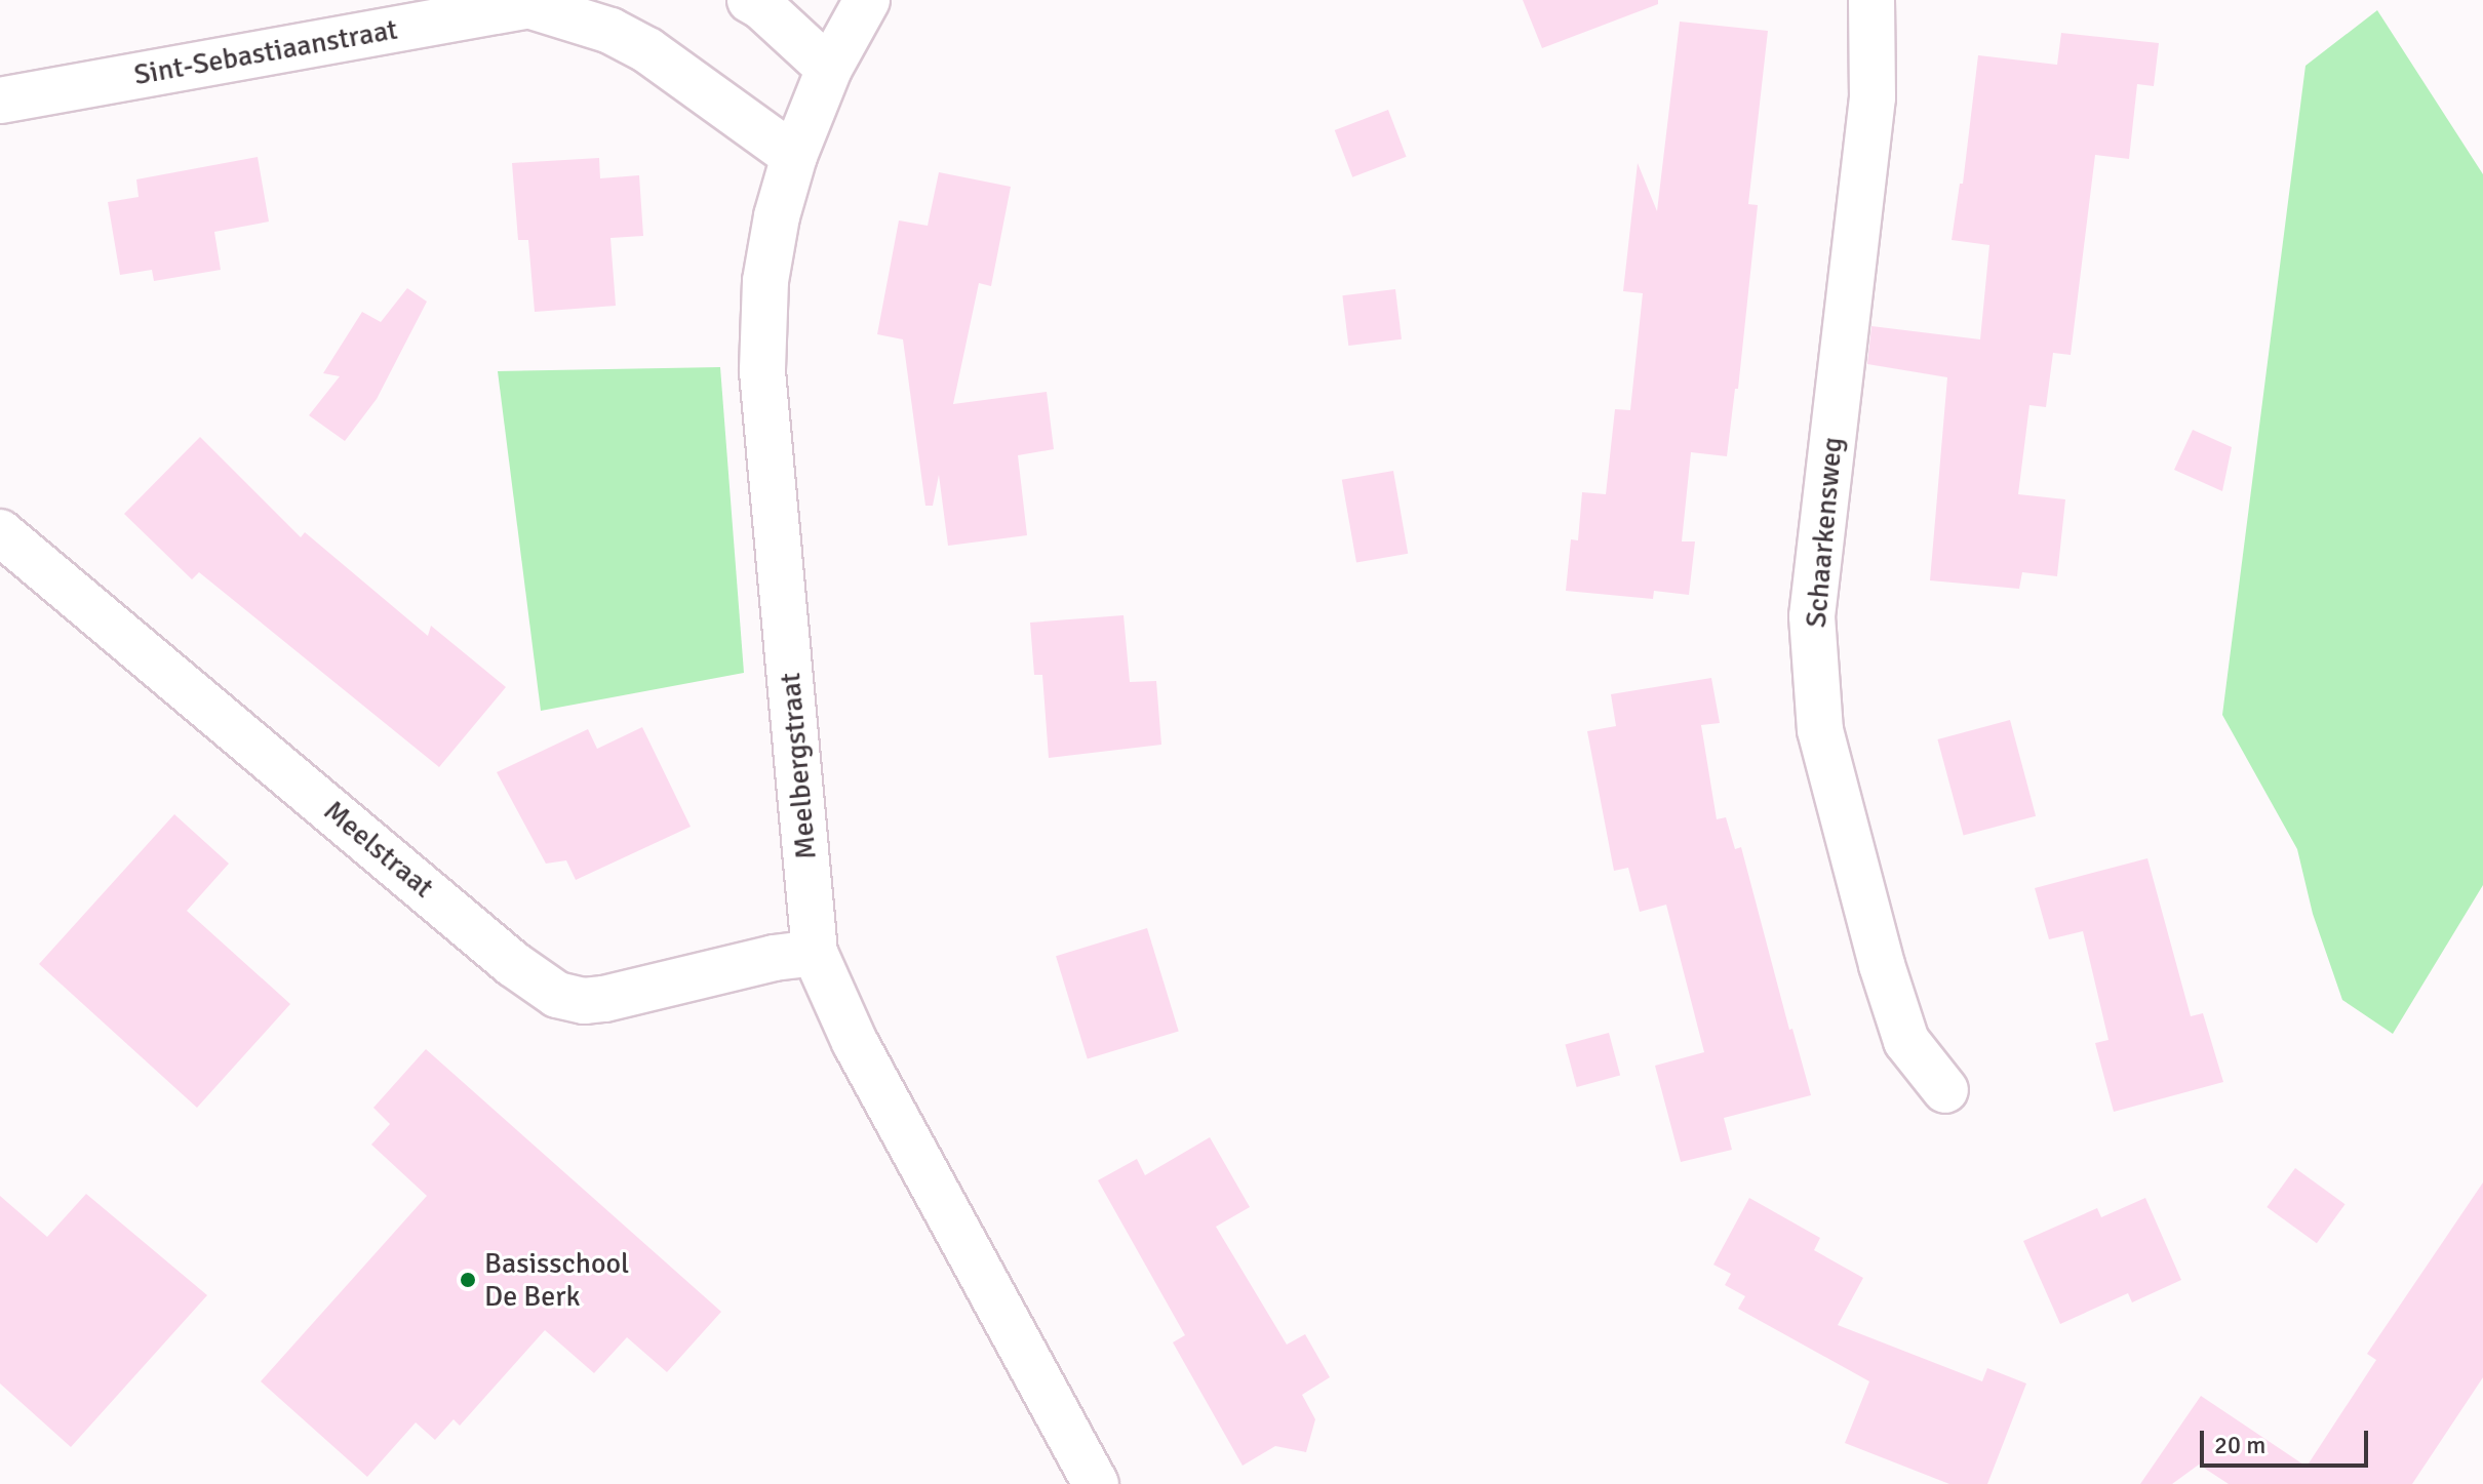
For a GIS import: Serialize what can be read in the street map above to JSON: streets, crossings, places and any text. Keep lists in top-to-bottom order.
{
  "streets": {
    "street": [
      "Sint-Sebastiaanstraat",
      "Schaarkensweg",
      "Meelbergstraat",
      "Meelstraat"
    ]
  },
  "crossings": [
    ["Sint-Sebastiaanstraat", "Meelbergstraat"],
    ["Meelbergstraat", "Meelstraat"]
  ],
  "places": ["Basisschool De Berk"],
  "scale_bar": "20 m"
}
